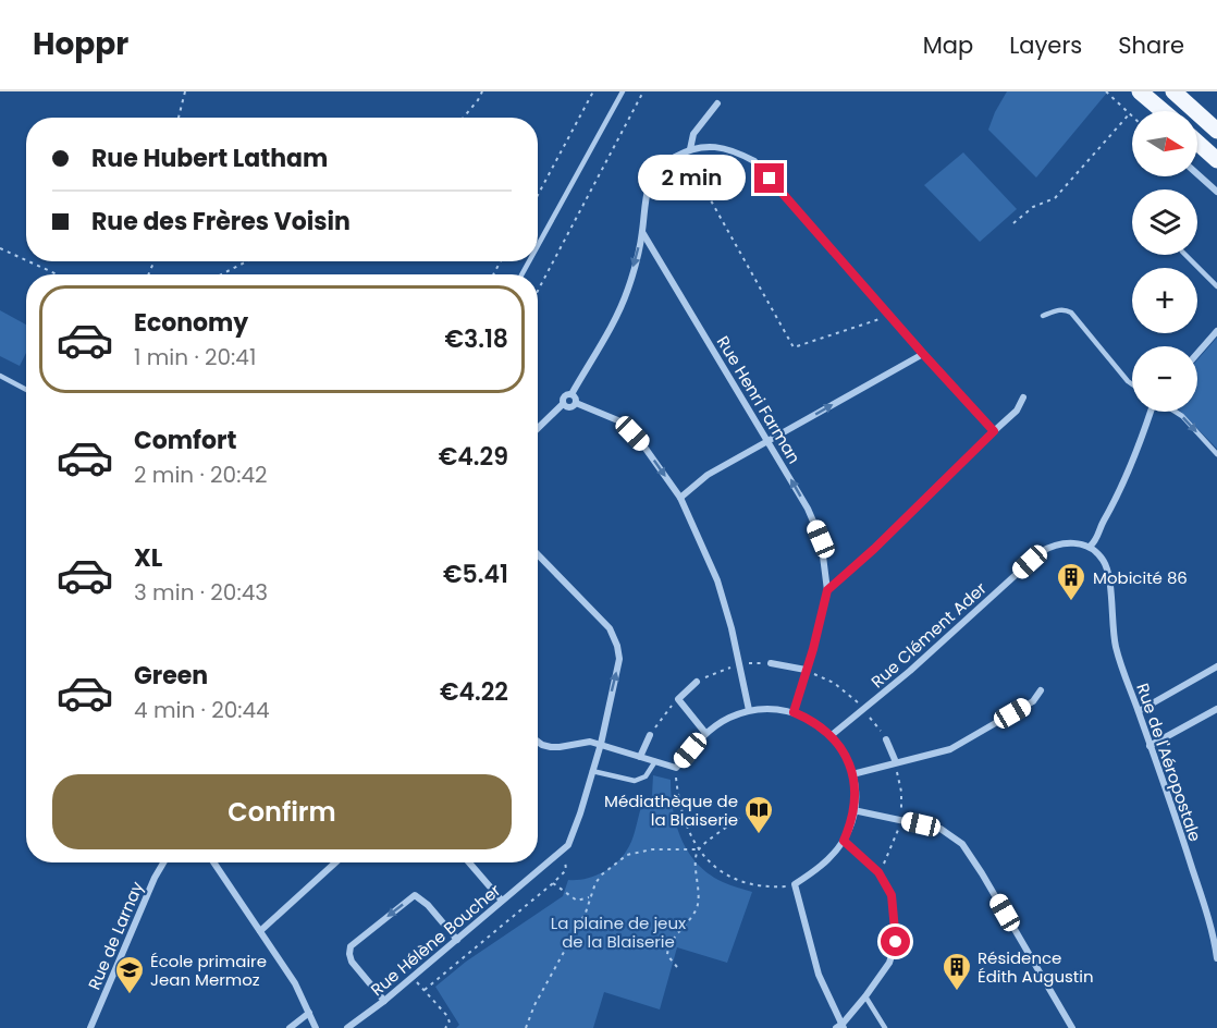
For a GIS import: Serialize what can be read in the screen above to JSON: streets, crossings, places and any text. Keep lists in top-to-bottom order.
{
  "streets": {
    "street": [
      "Rue Henri Farman",
      "Rue Clément Ader",
      "Rue de l'Aéropostale",
      "Rue de Larnay",
      "Rue Hélène Boucher"
    ]
  },
  "crossings": [
    ["Rue Clément Ader", "Rue de l'Aéropostale"]
  ],
  "one_way": ["Rue Henri Farman"],
  "parks": ["La plaine de jeux de la Blaiserie"],
  "places": {
    "building": ["Mobicité 86", "Résidence Édith Augustin"],
    "library": ["Médiathèque de la Blaiserie"],
    "school or university": ["École primaire Jean Mermoz"]
  },
  "north": "right",
  "page": {
    "header": "Hoppr",
    "nav": ["Map", "Layers", "Share"],
    "map_buttons": ["+", "−"],
    "banner": ["Rue Hubert Latham", "Rue des Frères Voisin"],
    "bubble": "2 min",
    "list": [
      {
        "name": "Economy",
        "note": "1 min · 20:41",
        "value": "€3.18"
      },
      {
        "name": "Comfort",
        "note": "2 min · 20:42",
        "value": "€4.29"
      },
      {
        "name": "XL",
        "note": "3 min · 20:43",
        "value": "€5.41"
      },
      {
        "name": "Green",
        "note": "4 min · 20:44",
        "value": "€4.22"
      }
    ],
    "buttons": "Confirm"
  }
}
